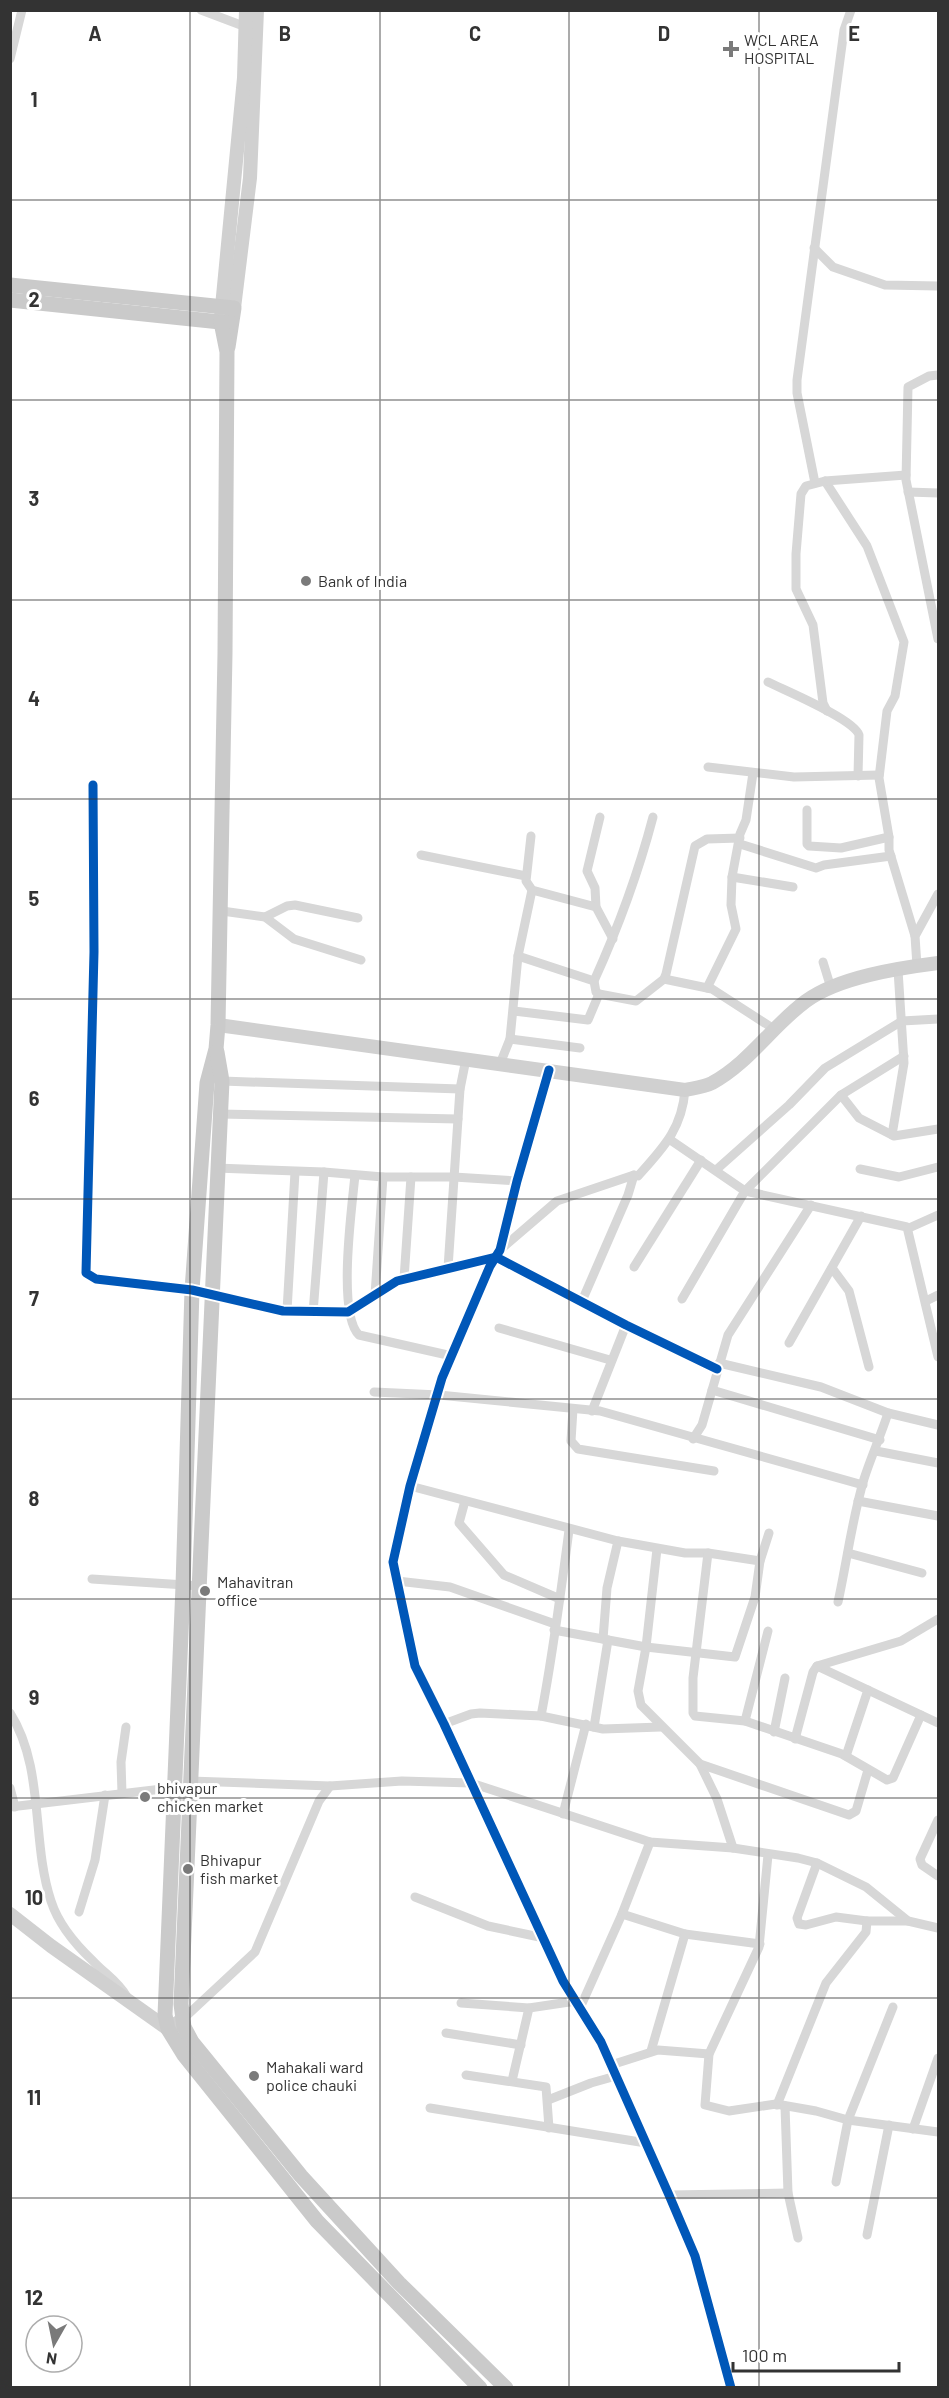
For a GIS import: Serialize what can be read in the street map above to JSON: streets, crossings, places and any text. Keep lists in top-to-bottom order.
{
  "places": {
    "health": ["WCL AREA HOSPITAL"],
    "other": [
      "Bank of India",
      "Mahavitran office",
      "bhivapur chicken market",
      "Bhivapur fish market",
      "Mahakali ward police chauki"
    ]
  },
  "scale_bar": "100 m",
  "north": "bottom",
  "grid": {
    "columns": [
      "A",
      "B",
      "C",
      "D",
      "E"
    ],
    "rows": [
      "1",
      "2",
      "3",
      "4",
      "5",
      "6",
      "7",
      "8",
      "9",
      "10",
      "11",
      "12"
    ]
  }
}
